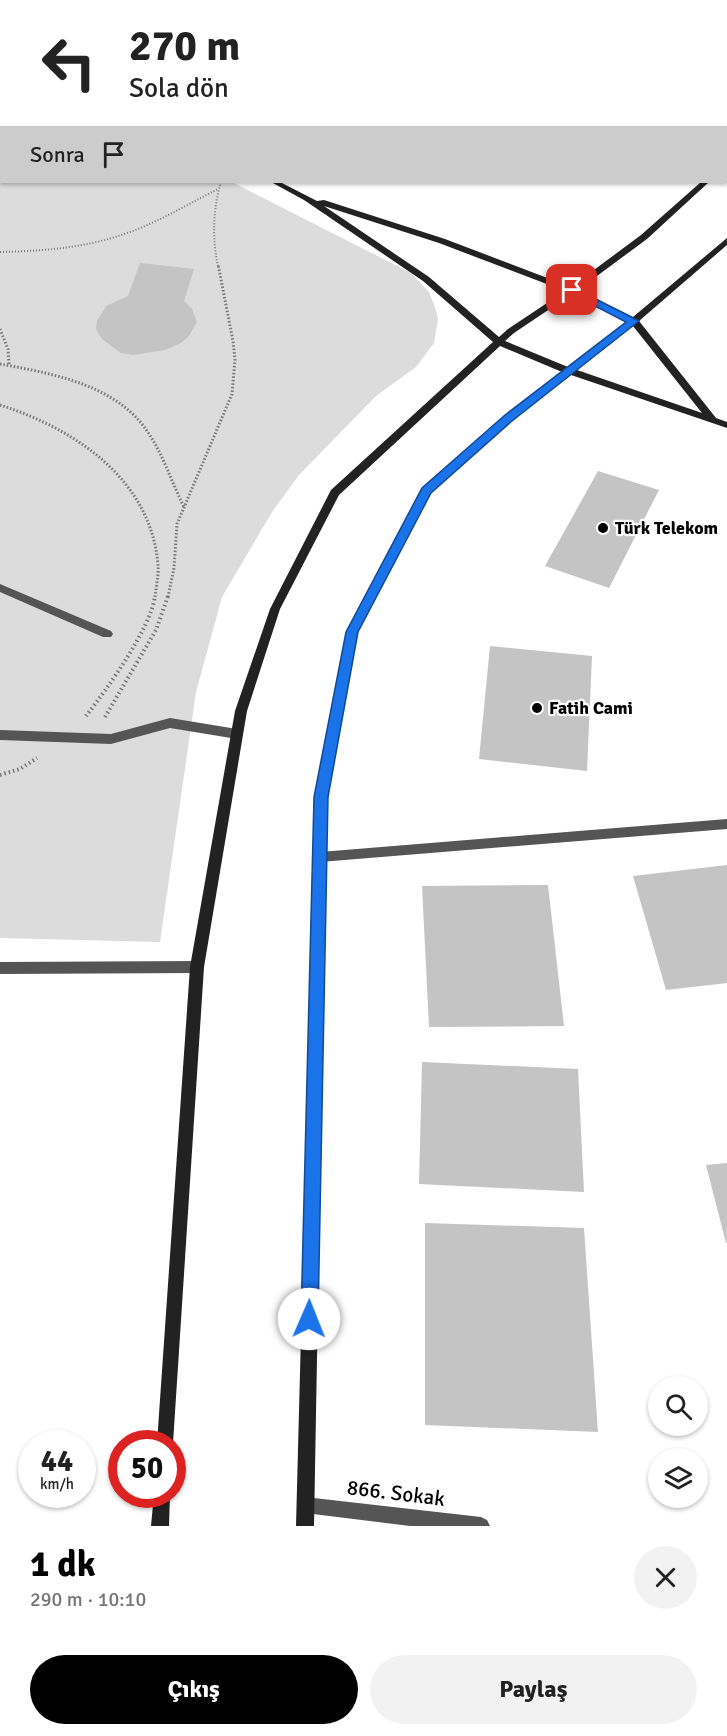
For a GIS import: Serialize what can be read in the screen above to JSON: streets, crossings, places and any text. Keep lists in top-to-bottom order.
{
  "streets": {
    "street": ["866. Sokak"]
  },
  "places": ["Türk Telekom", "Fatih Cami"],
  "page": {
    "turn": ["270 m", "Sola dön"],
    "then": "Sonra",
    "speed": "44 km/h",
    "limit": "50",
    "heading": ["1 dk", "290 m · 10:10"],
    "buttons": ["Çıkış", "Paylaş"]
  }
}
